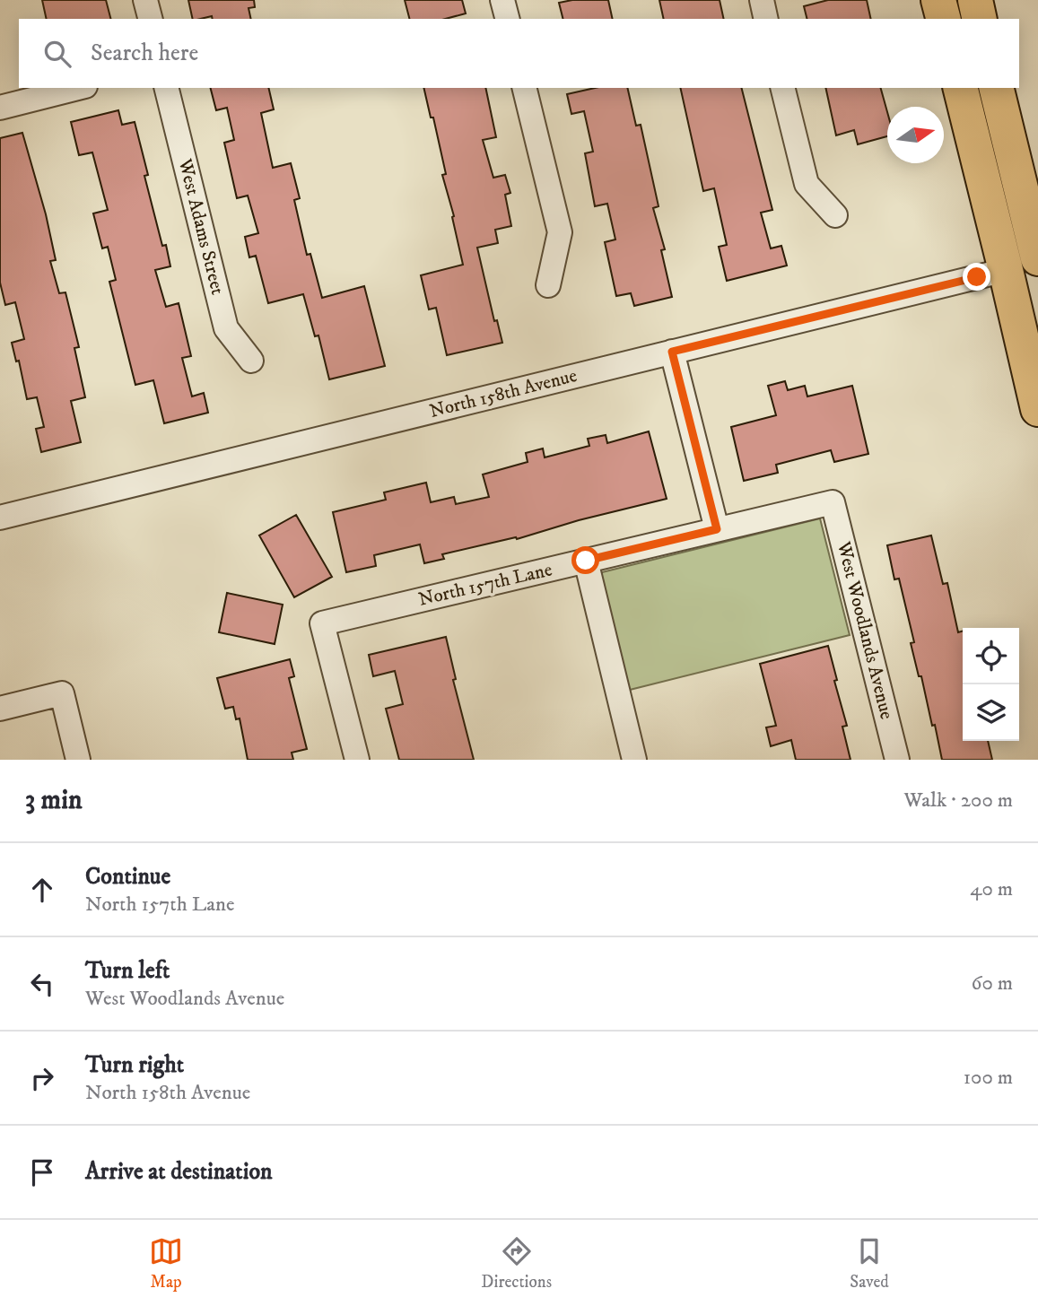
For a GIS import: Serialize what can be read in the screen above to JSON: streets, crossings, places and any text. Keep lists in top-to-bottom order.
{
  "streets": {
    "street": [
      "West Adams Street",
      "North 158th Avenue",
      "North 157th Lane",
      "West Woodlands Avenue"
    ]
  },
  "crossings": [
    ["North 157th Lane", "West Woodlands Avenue"]
  ],
  "north": "right",
  "page": {
    "search": "Search here",
    "heading": ["3 min", "Walk · 200 m"],
    "list": [
      ["Continue", "North 157th Lane", "40 m"],
      ["Turn left", "West Woodlands Avenue", "60 m"],
      ["Turn right", "North 158th Avenue", "100 m"],
      "Arrive at destination"
    ],
    "nav": ["Map", "Directions", "Saved"]
  }
}
